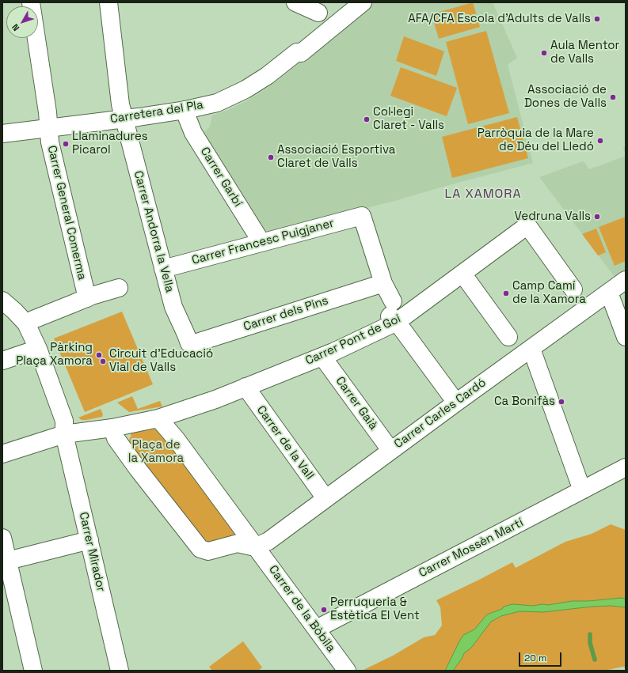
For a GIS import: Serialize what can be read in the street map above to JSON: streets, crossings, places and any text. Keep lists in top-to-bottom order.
{
  "streets": {
    "street": [
      "Carretera del Pla",
      "Carrer Garbí",
      "Carrer General Comerma",
      "Carrer Andorra la Vella",
      "Carrer Francesc Puigjaner",
      "Carrer dels Pins",
      "Carrer Pont de Goi",
      "Carrer Gaià",
      "Carrer Carles Cardó",
      "Carrer de la Vall",
      "Carrer Mossèn Martí",
      "Carrer Mirador",
      "Carrer de la Bòbila"
    ]
  },
  "crossings": [
    ["Carretera del Pla", "Carrer Garbí"],
    ["Carretera del Pla", "Carrer General Comerma"],
    ["Carretera del Pla", "Carrer Andorra la Vella"],
    ["Carrer Garbí", "Carrer Francesc Puigjaner"],
    ["Carrer Andorra la Vella", "Carrer Francesc Puigjaner"],
    ["Carrer Andorra la Vella", "Carrer dels Pins"],
    ["Carrer Francesc Puigjaner", "Carrer dels Pins"],
    ["Carrer Pont de Goi", "Carrer Gaià"],
    ["Carrer Pont de Goi", "Carrer de la Vall"],
    ["Carrer Gaià", "Carrer Carles Cardó"],
    ["Carrer Carles Cardó", "Carrer de la Vall"],
    ["Carrer Carles Cardó", "Carrer de la Bòbila"],
    ["Carrer Mossèn Martí", "Carrer de la Bòbila"]
  ],
  "districts": ["LA XAMORA"],
  "parks": ["Plaça de la Xamora"],
  "places": [
    "AFA/CFA Escola d'Adults de Valls",
    "Aula Mentor de Valls",
    "Associació de Dones de Valls",
    "Col·legi Claret - Valls",
    "Parròquia de la Mare de Déu del Lledó",
    "Llaminadures Picarol",
    "Associació Esportiva Claret de Valls",
    "Vedruna Valls",
    "Camp Camí de la Xamora",
    "Pàrking Plaça Xamora",
    "Circuit d'Educació Vial de Valls",
    "Ca Bonifàs",
    "Perruqueria & Estètica El Vent"
  ],
  "scale_bar": "20 m",
  "north": "bottom left"
}
